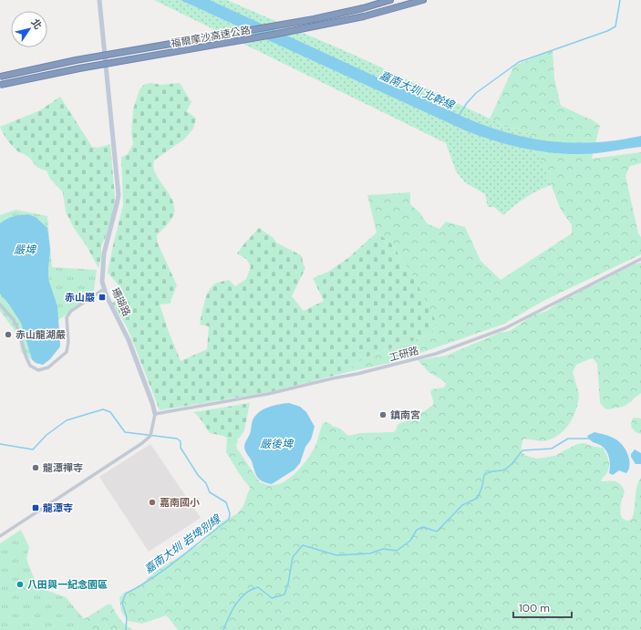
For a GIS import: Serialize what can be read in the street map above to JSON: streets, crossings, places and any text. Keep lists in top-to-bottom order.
{
  "streets": {
    "highway": ["福爾摩沙高速公路"],
    "street": ["珊瑚路", "工研路"]
  },
  "crossings": [
    ["珊瑚路", "工研路"]
  ],
  "water": [
    "嘉南大圳 北幹線",
    "嚴埤",
    "嚴後埤",
    "嘉南大圳 岩埤別線"
  ],
  "places": {
    "transit": ["赤山巖", "龍潭寺"],
    "other": [
      "赤山龍湖嚴",
      "鎮南宮",
      "龍潭禪寺",
      "嘉南國小",
      "八田與一紀念園區"
    ]
  },
  "scale_bar": "100 m",
  "north": "top right"
}
